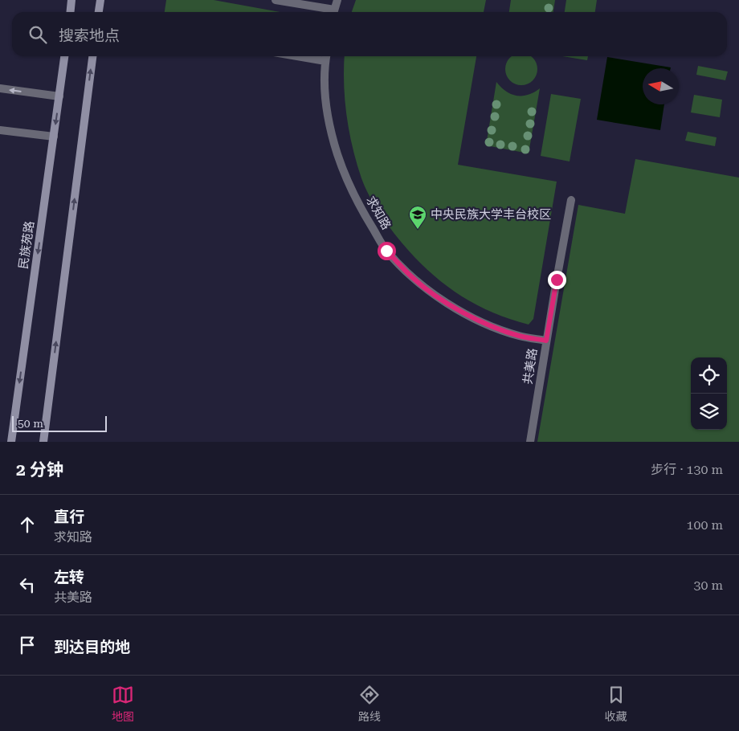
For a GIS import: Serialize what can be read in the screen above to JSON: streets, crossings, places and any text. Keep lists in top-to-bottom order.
{
  "streets": {
    "main road": ["民族苑路"],
    "street": ["求知路", "共美路"]
  },
  "crossings": [
    ["求知路", "共美路"]
  ],
  "places": {
    "school or university": ["中央民族大学丰台校区"]
  },
  "scale_bar": "50 m",
  "north": "left",
  "page": {
    "search": "搜索地点",
    "scale": "50 m",
    "heading": ["2 分钟", "步行 · 130 m"],
    "list": [
      ["直行", "求知路", "100 m"],
      ["左转", "共美路", "30 m"],
      "到达目的地"
    ],
    "nav": ["地图", "路线", "收藏"]
  }
}
